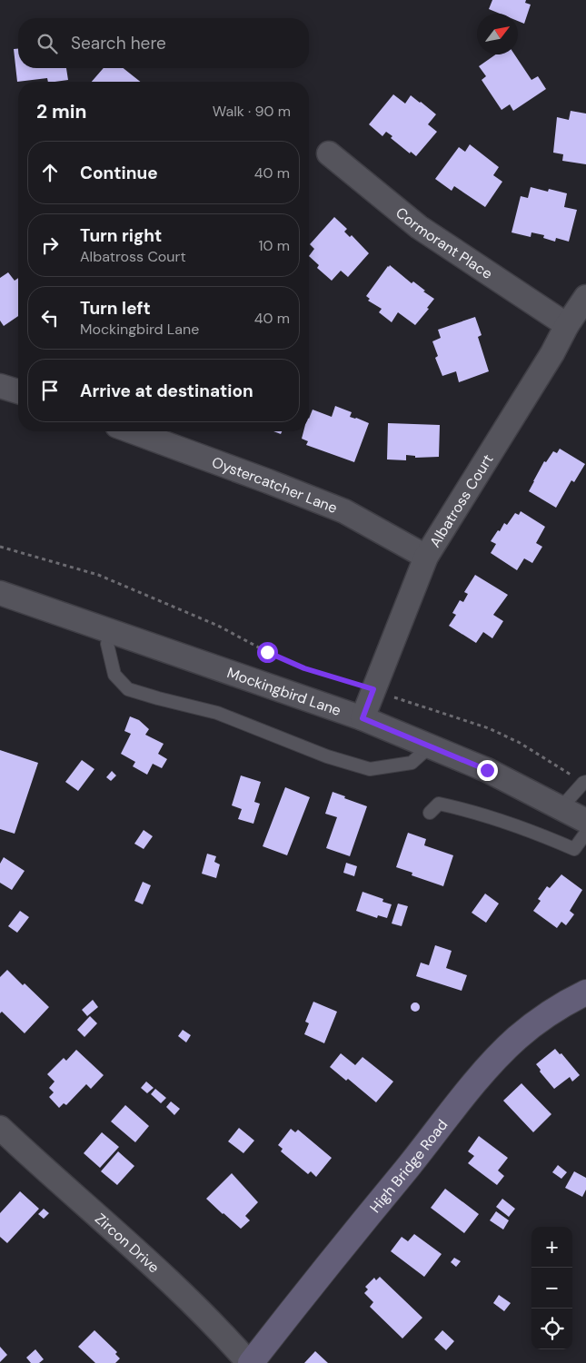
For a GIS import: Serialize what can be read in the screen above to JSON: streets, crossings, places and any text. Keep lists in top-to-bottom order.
{
  "streets": {
    "street": [
      "Cormorant Place",
      "Oystercatcher Lane",
      "Albatross Court",
      "Mockingbird Lane",
      "High Bridge Road",
      "Zircon Drive"
    ]
  },
  "crossings": [
    ["Cormorant Place", "Albatross Court"],
    ["Oystercatcher Lane", "Albatross Court"],
    ["Albatross Court", "Mockingbird Lane"],
    ["High Bridge Road", "Zircon Drive"]
  ],
  "north": "top right",
  "page": {
    "search": "Search here",
    "heading": ["2 min", "Walk · 90 m"],
    "list": [
      ["Continue", "40 m"],
      ["Turn right", "Albatross Court", "10 m"],
      ["Turn left", "Mockingbird Lane", "40 m"],
      "Arrive at destination"
    ],
    "map_buttons": ["+", "−"]
  }
}
